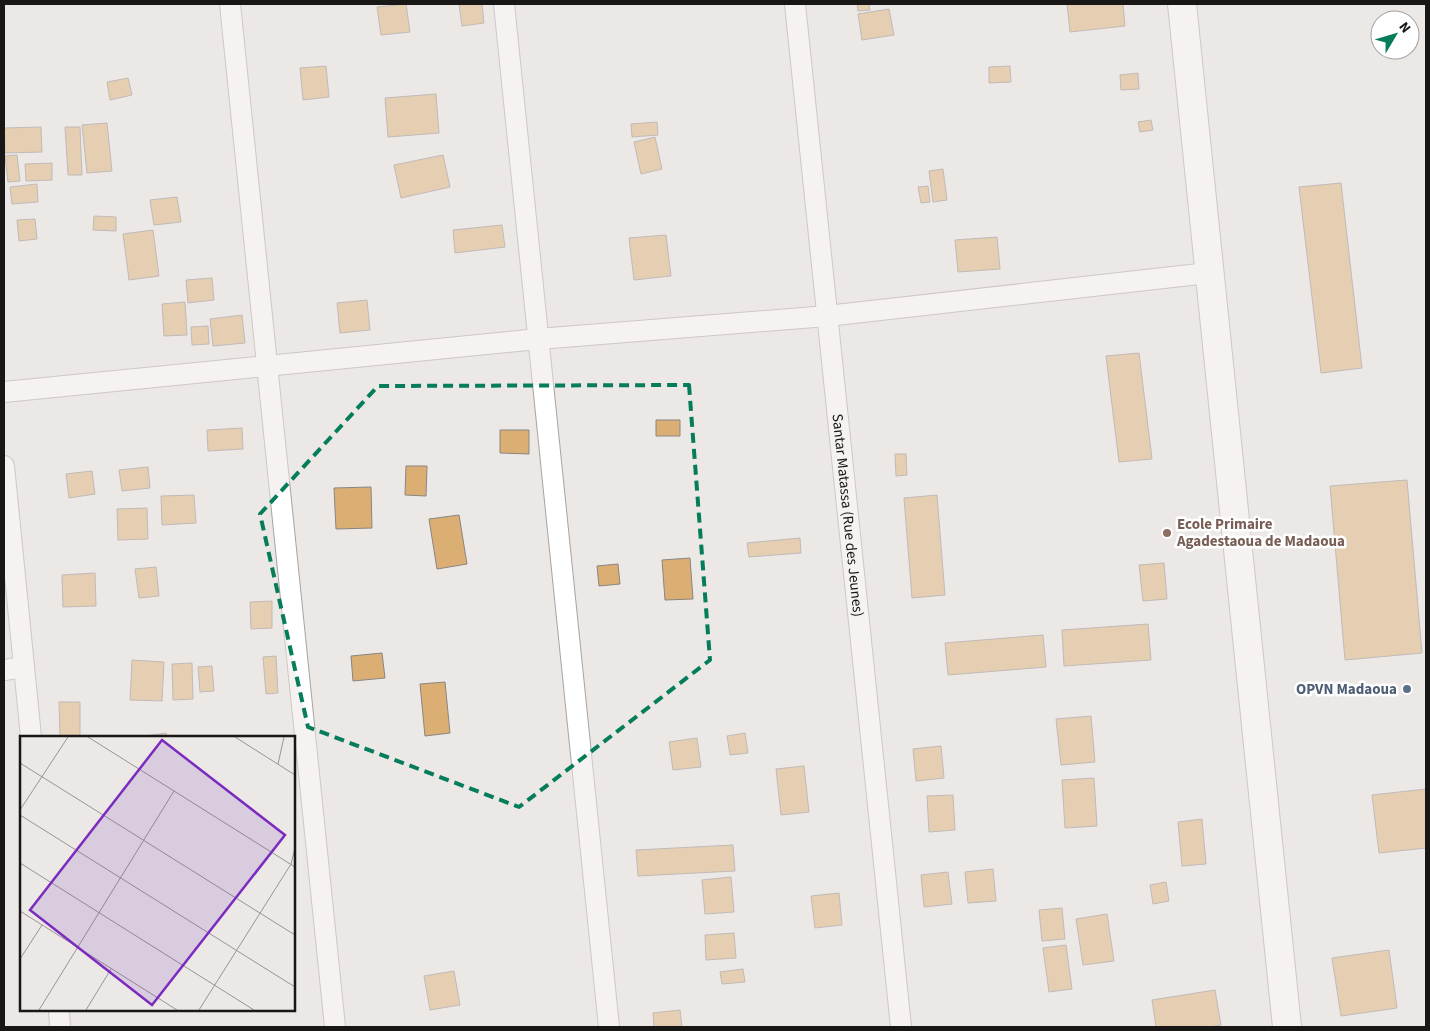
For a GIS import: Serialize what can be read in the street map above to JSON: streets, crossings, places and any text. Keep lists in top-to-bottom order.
{
  "streets": {
    "street": ["Santar Matassa (Rue des Jeunes)"]
  },
  "places": ["Ecole Primaire Agadestaoua de Madaoua", "OPVN Madaoua"],
  "north": "top right"
}
